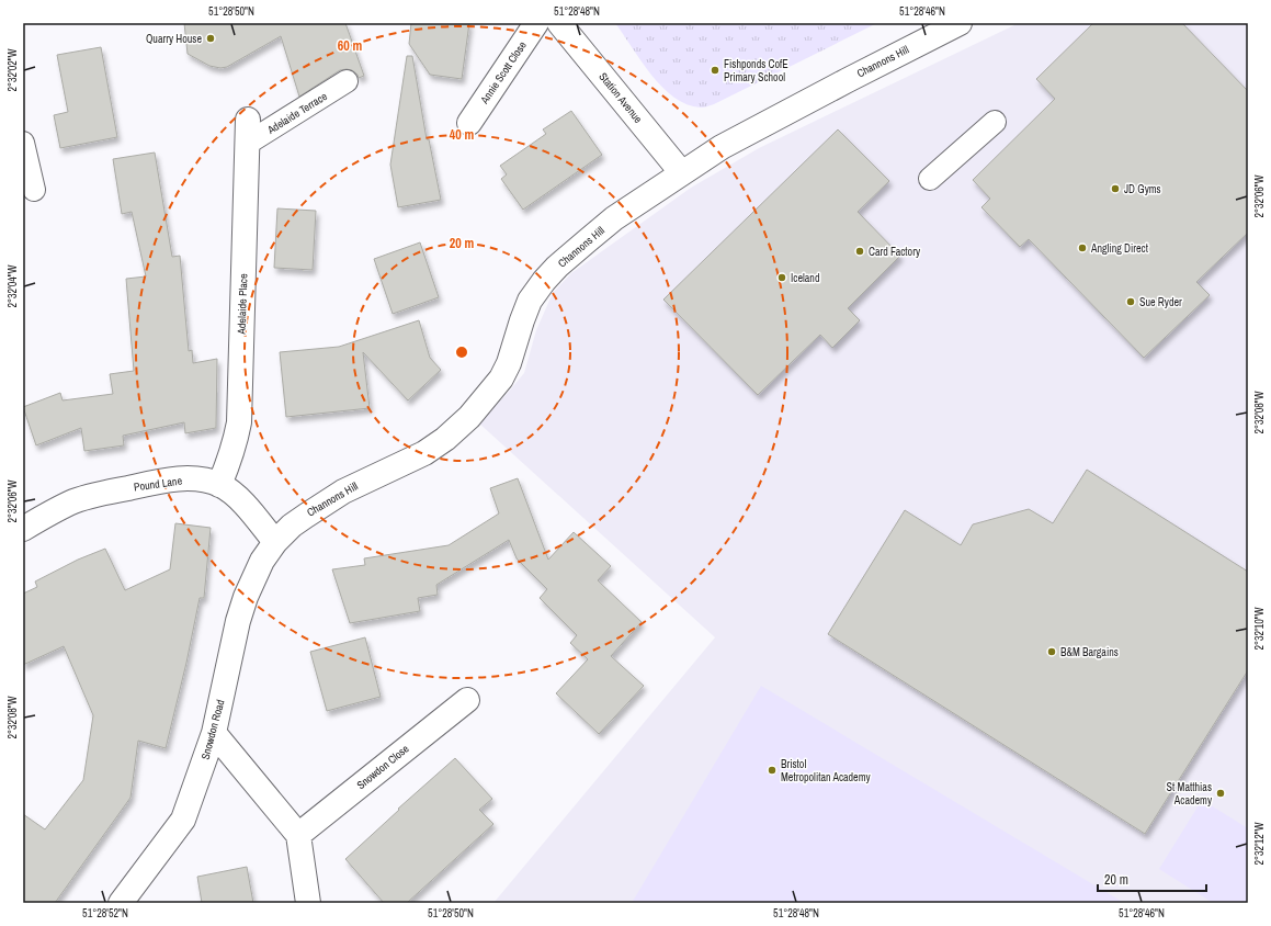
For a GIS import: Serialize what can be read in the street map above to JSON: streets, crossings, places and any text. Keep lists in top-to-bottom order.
{
  "streets": {
    "street": [
      "Channons Hill",
      "Annie Scott Close",
      "Station Avenue",
      "Adelaide Place",
      "Pound Lane",
      "Snowdon Road",
      "Snowdon Close"
    ],
    "lane": ["Adelaide Terrace"]
  },
  "crossings": [
    ["Channons Hill", "Station Avenue"],
    ["Channons Hill", "Pound Lane"],
    ["Channons Hill", "Snowdon Road"],
    ["Adelaide Terrace", "Adelaide Place"],
    ["Adelaide Place", "Pound Lane"],
    ["Pound Lane", "Snowdon Road"]
  ],
  "places": [
    "Quarry House",
    "Fishponds CofE Primary School",
    "JD Gyms",
    "Angling Direct",
    "Card Factory",
    "Iceland",
    "Sue Ryder",
    "B&M Bargains",
    "Bristol Metropolitan Academy",
    "St Matthias Academy"
  ],
  "scale_bar": "20 m",
  "coordinates": [
    "51°28'50\"N",
    "51°28'48\"N",
    "51°28'46\"N",
    "2°32'02\"W",
    "2°32'06\"W",
    "2°32'04\"W",
    "2°32'08\"W",
    "2°32'10\"W",
    "2°32'12\"W",
    "51°28'52\"N"
  ],
  "rings": ["60 m", "40 m", "20 m"]
}
